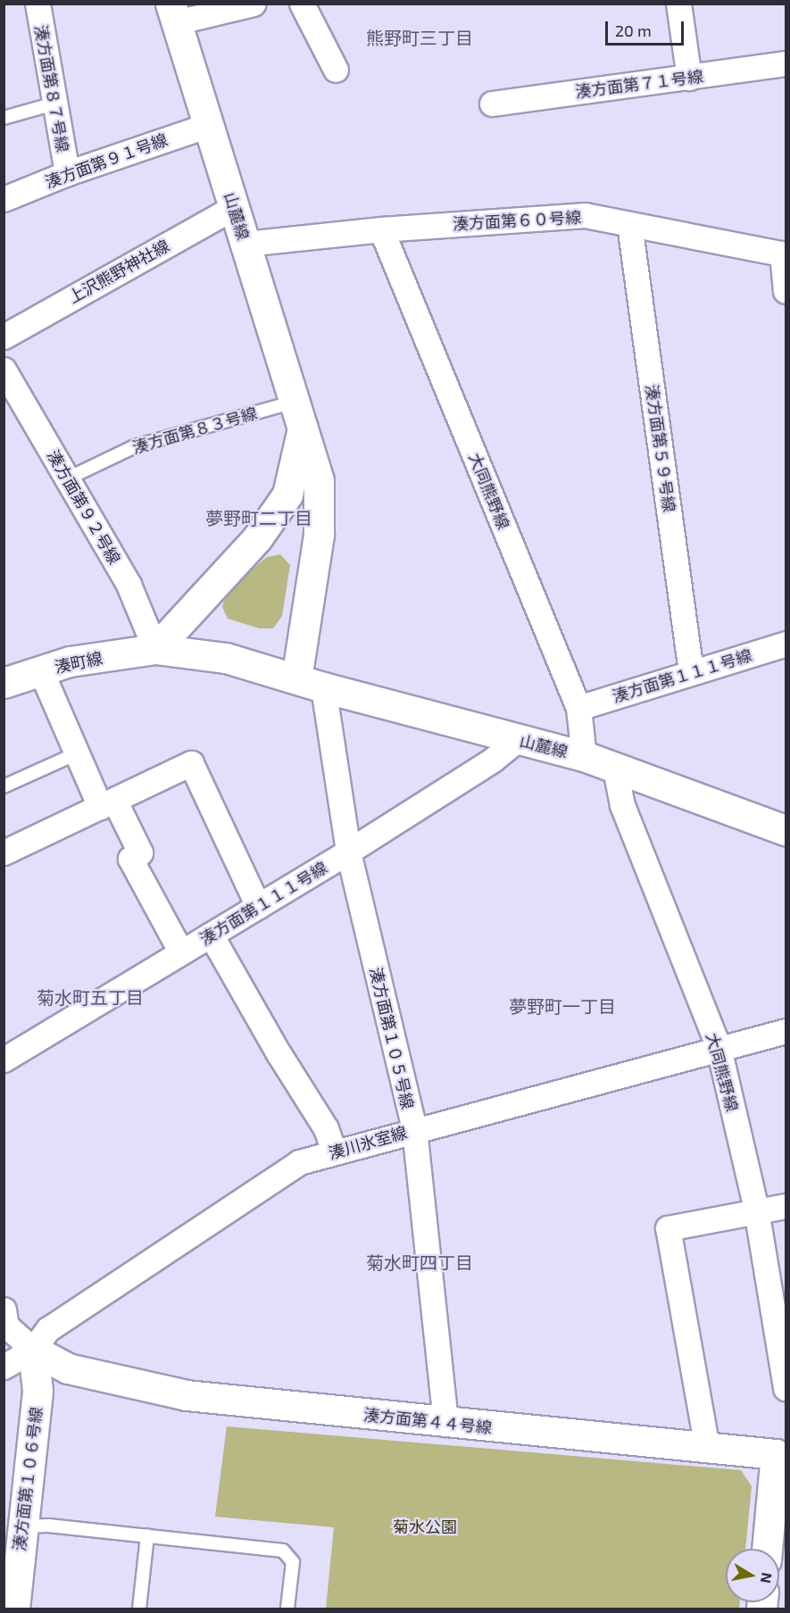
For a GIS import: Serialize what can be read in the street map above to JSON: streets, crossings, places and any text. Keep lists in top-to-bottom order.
{
  "streets": {
    "main road": [
      "山麓線",
      "湊町線",
      "湊方面第４４号線",
      "湊方面第１０６号線"
    ],
    "street": [
      "湊方面第７１号線",
      "湊方面第８７号線",
      "湊方面第９１号線",
      "湊方面第６０号線",
      "上沢熊野神社線",
      "湊方面第５９号線",
      "大同熊野線",
      "湊方面第９２号線",
      "湊方面第１１１号線",
      "湊方面第１０５号線",
      "湊川氷室線"
    ],
    "lane": ["湊方面第８３号線"]
  },
  "crossings": [
    ["湊方面第８７号線", "湊方面第９１号線"],
    ["湊方面第９１号線", "山麓線"],
    ["山麓線", "湊方面第６０号線"],
    ["山麓線", "上沢熊野神社線"],
    ["山麓線", "湊方面第８３号線"],
    ["山麓線", "大同熊野線"],
    ["山麓線", "湊方面第９２号線"],
    ["山麓線", "湊町線"],
    ["山麓線", "湊方面第１１１号線"],
    ["山麓線", "湊方面第１０５号線"],
    ["湊方面第６０号線", "湊方面第５９号線"],
    ["湊方面第６０号線", "大同熊野線"],
    ["湊方面第８３号線", "湊方面第９２号線"],
    ["湊方面第５９号線", "湊方面第１１１号線"],
    ["大同熊野線", "湊方面第１１１号線"],
    ["大同熊野線", "湊川氷室線"],
    ["湊方面第９２号線", "湊町線"],
    ["湊方面第１１１号線", "湊方面第１０５号線"],
    ["湊方面第１０５号線", "湊川氷室線"],
    ["湊方面第１０５号線", "湊方面第４４号線"],
    ["湊川氷室線", "湊方面第４４号線"],
    ["湊川氷室線", "湊方面第１０６号線"],
    ["湊方面第４４号線", "湊方面第１０６号線"]
  ],
  "districts": [
    "熊野町三丁目",
    "夢野町二丁目",
    "菊水町五丁目",
    "夢野町一丁目",
    "菊水町四丁目"
  ],
  "parks": ["菊水公園"],
  "scale_bar": "20 m",
  "north": "right"
}
